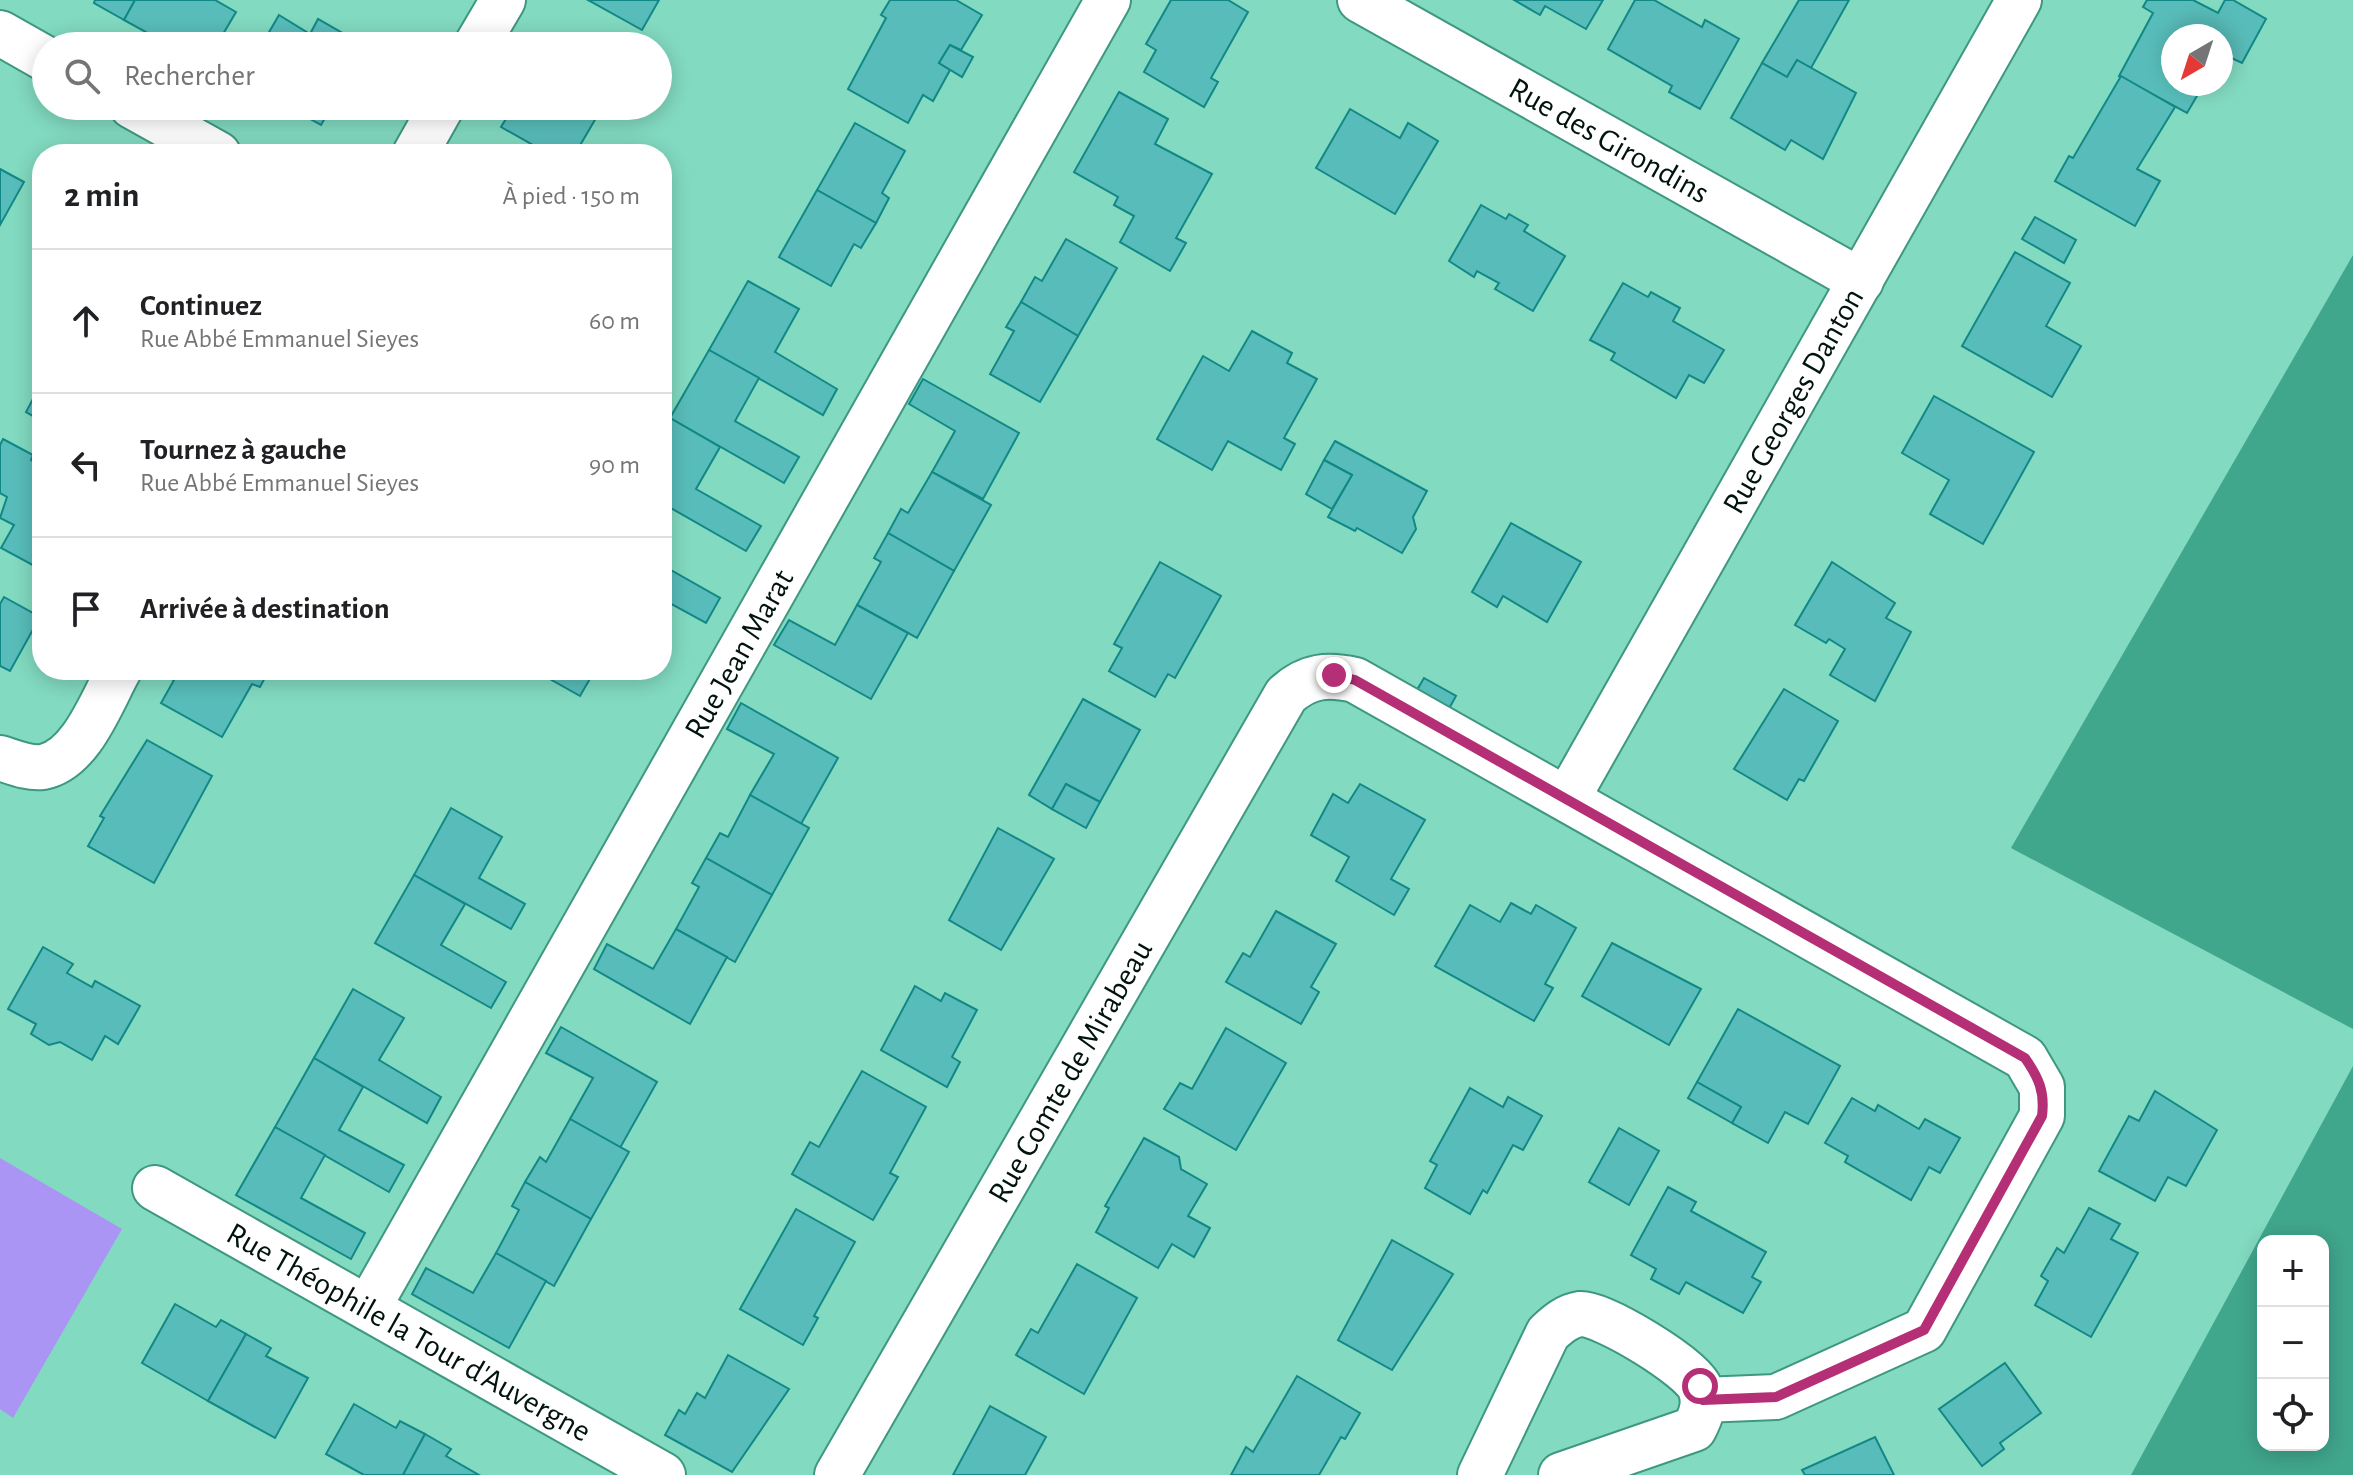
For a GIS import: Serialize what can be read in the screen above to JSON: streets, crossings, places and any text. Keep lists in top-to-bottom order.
{
  "streets": {
    "street": [
      "Rue des Girondins",
      "Rue Georges Danton",
      "Rue Jean Marat",
      "Rue Comte de Mirabeau",
      "Rue Théophile la Tour d'Auvergne"
    ]
  },
  "crossings": [
    ["Rue des Girondins", "Rue Georges Danton"],
    ["Rue Georges Danton", "Rue Comte de Mirabeau"],
    ["Rue Jean Marat", "Rue Théophile la Tour d'Auvergne"]
  ],
  "north": "bottom left",
  "page": {
    "search": "Rechercher",
    "heading": ["2 min", "À pied · 150 m"],
    "list": [
      ["Continuez", "Rue Abbé Emmanuel Sieyes", "60 m"],
      ["Tournez à gauche", "Rue Abbé Emmanuel Sieyes", "90 m"],
      "Arrivée à destination"
    ],
    "map_buttons": ["+", "−"]
  }
}
